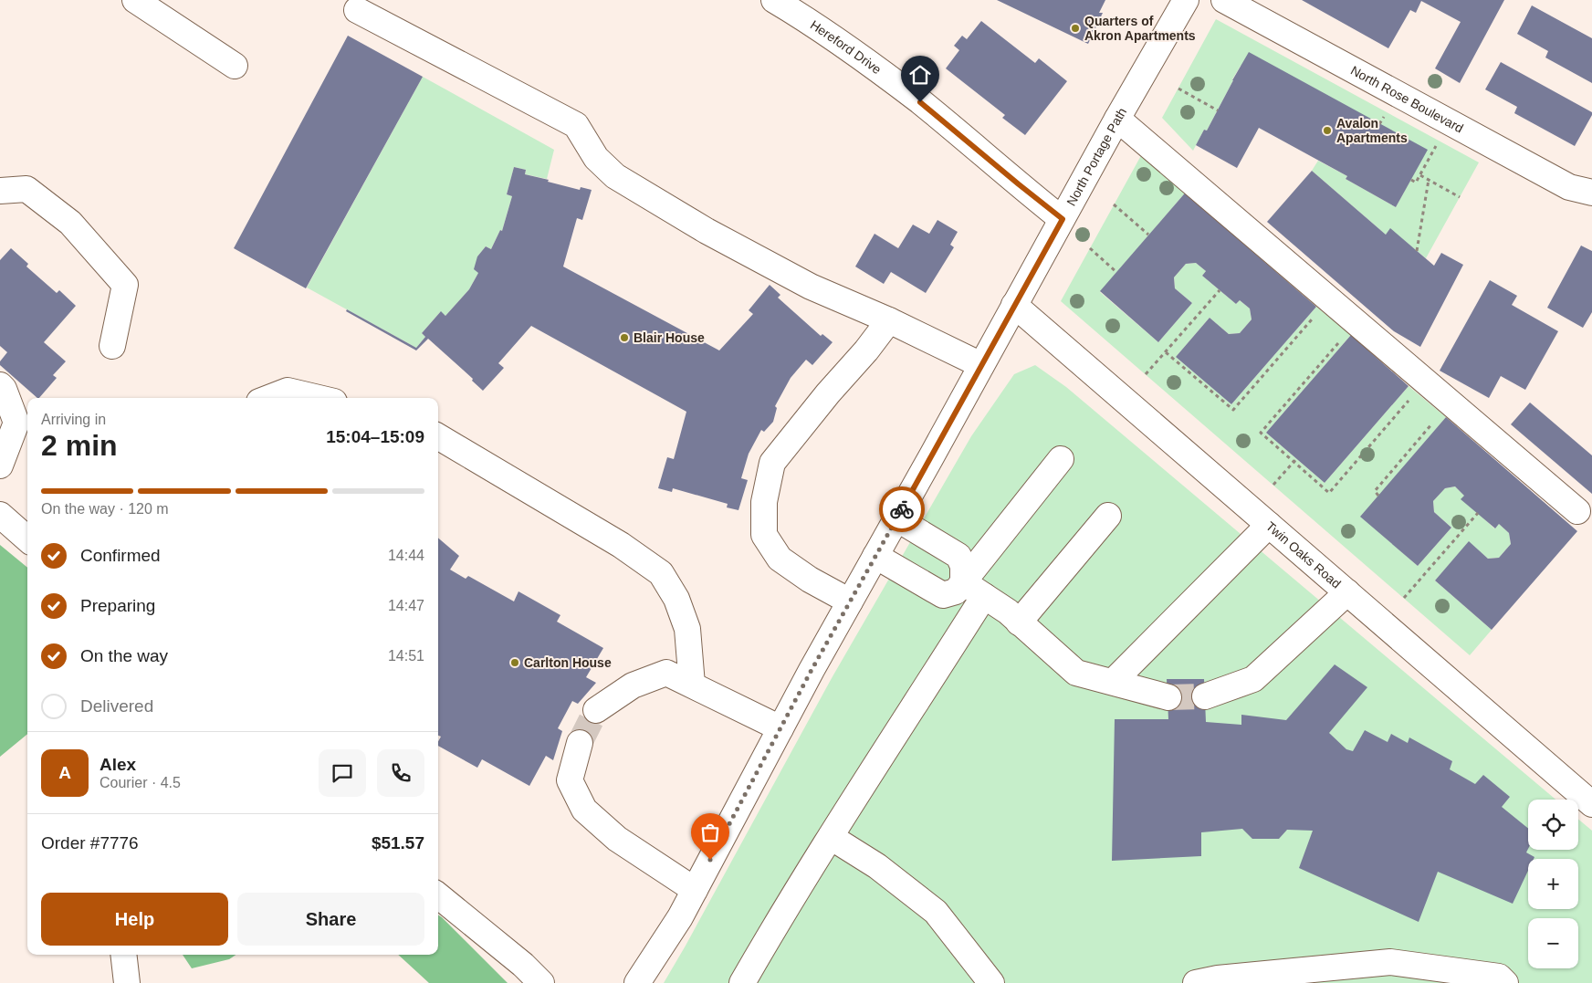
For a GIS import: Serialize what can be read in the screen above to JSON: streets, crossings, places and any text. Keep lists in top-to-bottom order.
{
  "streets": {
    "main road": [
      "Hereford Drive",
      "North Rose Boulevard",
      "North Portage Path",
      "Twin Oaks Road"
    ]
  },
  "crossings": [
    ["Hereford Drive", "North Portage Path"],
    ["North Portage Path", "Twin Oaks Road"]
  ],
  "places": [
    "Quarters of Akron Apartments",
    "Avalon Apartments",
    "Blair House",
    "Carlton House"
  ],
  "page": {
    "heading": ["2 min", "Arriving in", "15:04–15:09"],
    "panel": [
      "Alex",
      "Courier · 4.5",
      "Order #7776",
      "$51.57"
    ],
    "bar": "On the way · 120 m",
    "list": [
      ["Confirmed", "14:44"],
      ["Preparing", "14:47"],
      ["On the way", "14:51"],
      "Delivered"
    ],
    "round": "A",
    "map_buttons": ["+", "−"],
    "buttons": ["Help", "Share"]
  }
}
